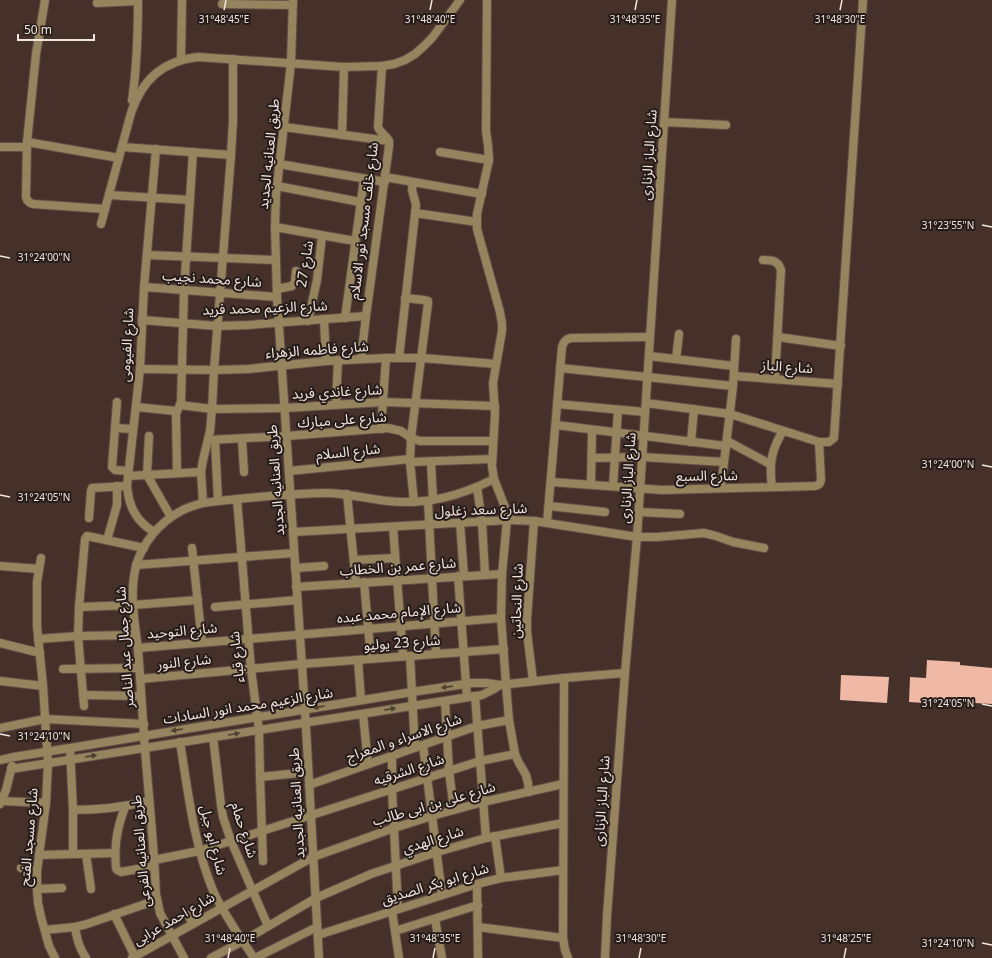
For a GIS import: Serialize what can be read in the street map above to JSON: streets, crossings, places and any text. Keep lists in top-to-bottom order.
{
  "streets": {
    "street": [
      "طريق العنانيه الجديد",
      "شارع الباز الزنارى",
      "شارع خلف مسجد نور الاسلام",
      "شارع 27",
      "شارع محمد نجيب",
      "شارع الزعيم محمد فريد",
      "شارع الفيومى",
      "شارع فاطمه الزهراء",
      "شارع الباز",
      "شارع غاندي فريد",
      "شارع على مبارك",
      "شارع السلام",
      "شارع السبع",
      "شارع سعد زغلول",
      "شارع عمر بن الخطاب",
      "شارع النحاتين",
      "شارع الإمام محمد عبده",
      "شارع التوحيد",
      "شارع 23 يوليو",
      "شارع جمال عبد الناصر",
      "شارع قباء",
      "شارع النور",
      "شارع الزعيم محمد انور السادات",
      "شارع الاسراء و المعراج",
      "شارع الشرقيه",
      "شارع على بن ابى طالب",
      "شارع حمام",
      "شارع مسجد الفتح",
      "شارع ابو جبل",
      "شارع الهدي",
      "طريق العنانيه الفرعى",
      "شارع ابو بكر الصديق",
      "شارع احمد عرابى"
    ]
  },
  "crossings": [
    ["طريق العنانيه الجديد", "شارع محمد نجيب"],
    ["طريق العنانيه الجديد", "شارع الزعيم محمد فريد"],
    ["طريق العنانيه الجديد", "شارع فاطمه الزهراء"],
    ["طريق العنانيه الجديد", "شارع غاندي فريد"],
    ["طريق العنانيه الجديد", "شارع على مبارك"],
    ["طريق العنانيه الجديد", "شارع السلام"],
    ["طريق العنانيه الجديد", "شارع سعد زغلول"],
    ["طريق العنانيه الجديد", "شارع عمر بن الخطاب"],
    ["طريق العنانيه الجديد", "شارع الإمام محمد عبده"],
    ["طريق العنانيه الجديد", "شارع التوحيد"],
    ["طريق العنانيه الجديد", "شارع 23 يوليو"],
    ["طريق العنانيه الجديد", "شارع جمال عبد الناصر"],
    ["طريق العنانيه الجديد", "شارع النور"],
    ["طريق العنانيه الجديد", "شارع الزعيم محمد انور السادات"],
    ["طريق العنانيه الجديد", "شارع الاسراء و المعراج"],
    ["طريق العنانيه الجديد", "شارع الشرقيه"],
    ["طريق العنانيه الجديد", "شارع على بن ابى طالب"],
    ["طريق العنانيه الجديد", "شارع الهدي"],
    ["طريق العنانيه الجديد", "شارع ابو بكر الصديق"],
    ["طريق العنانيه الجديد", "شارع احمد عرابى"],
    ["شارع الباز الزنارى", "شارع السبع"],
    ["شارع الباز الزنارى", "شارع سعد زغلول"],
    ["شارع الباز الزنارى", "شارع الزعيم محمد انور السادات"],
    ["شارع خلف مسجد نور الاسلام", "شارع الزعيم محمد فريد"],
    ["شارع خلف مسجد نور الاسلام", "شارع فاطمه الزهراء"],
    ["شارع 27", "شارع الزعيم محمد فريد"],
    ["شارع محمد نجيب", "شارع الفيومى"],
    ["شارع الزعيم محمد فريد", "شارع الفيومى"],
    ["شارع الفيومى", "شارع فاطمه الزهراء"],
    ["شارع الفيومى", "شارع غاندي فريد"],
    ["شارع الفيومى", "شارع جمال عبد الناصر"],
    ["شارع سعد زغلول", "شارع النحاتين"],
    ["شارع النحاتين", "شارع الزعيم محمد انور السادات"],
    ["شارع الإمام محمد عبده", "شارع التوحيد"],
    ["شارع التوحيد", "شارع جمال عبد الناصر"],
    ["شارع التوحيد", "شارع قباء"],
    ["شارع 23 يوليو", "شارع النور"],
    ["شارع جمال عبد الناصر", "شارع قباء"],
    ["شارع جمال عبد الناصر", "شارع النور"],
    ["شارع جمال عبد الناصر", "شارع الزعيم محمد انور السادات"],
    ["شارع جمال عبد الناصر", "طريق العنانيه الفرعى"],
    ["شارع قباء", "شارع النور"],
    ["شارع قباء", "شارع الزعيم محمد انور السادات"],
    ["شارع قباء", "شارع الشرقيه"],
    ["شارع الزعيم محمد انور السادات", "شارع حمام"],
    ["شارع الزعيم محمد انور السادات", "شارع مسجد الفتح"],
    ["شارع الزعيم محمد انور السادات", "شارع ابو جبل"],
    ["شارع الزعيم محمد انور السادات", "طريق العنانيه الفرعى"],
    ["شارع الشرقيه", "شارع حمام"],
    ["شارع الشرقيه", "شارع ابو جبل"],
    ["شارع الشرقيه", "طريق العنانيه الفرعى"],
    ["شارع على بن ابى طالب", "شارع احمد عرابى"],
    ["شارع حمام", "شارع الهدي"],
    ["شارع حمام", "شارع احمد عرابى"],
    ["شارع ابو جبل", "شارع الهدي"],
    ["شارع ابو جبل", "شارع احمد عرابى"],
    ["طريق العنانيه الفرعى", "شارع احمد عرابى"]
  ],
  "scale_bar": "50 m",
  "coordinates": [
    "31°48'45\"E",
    "31°48'40\"E",
    "31°48'35\"E",
    "31°48'30\"E",
    "31°23'55\"N",
    "31°24'00\"N",
    "31°24'05\"N",
    "31°24'10\"N",
    "31°48'25\"E"
  ]
}
